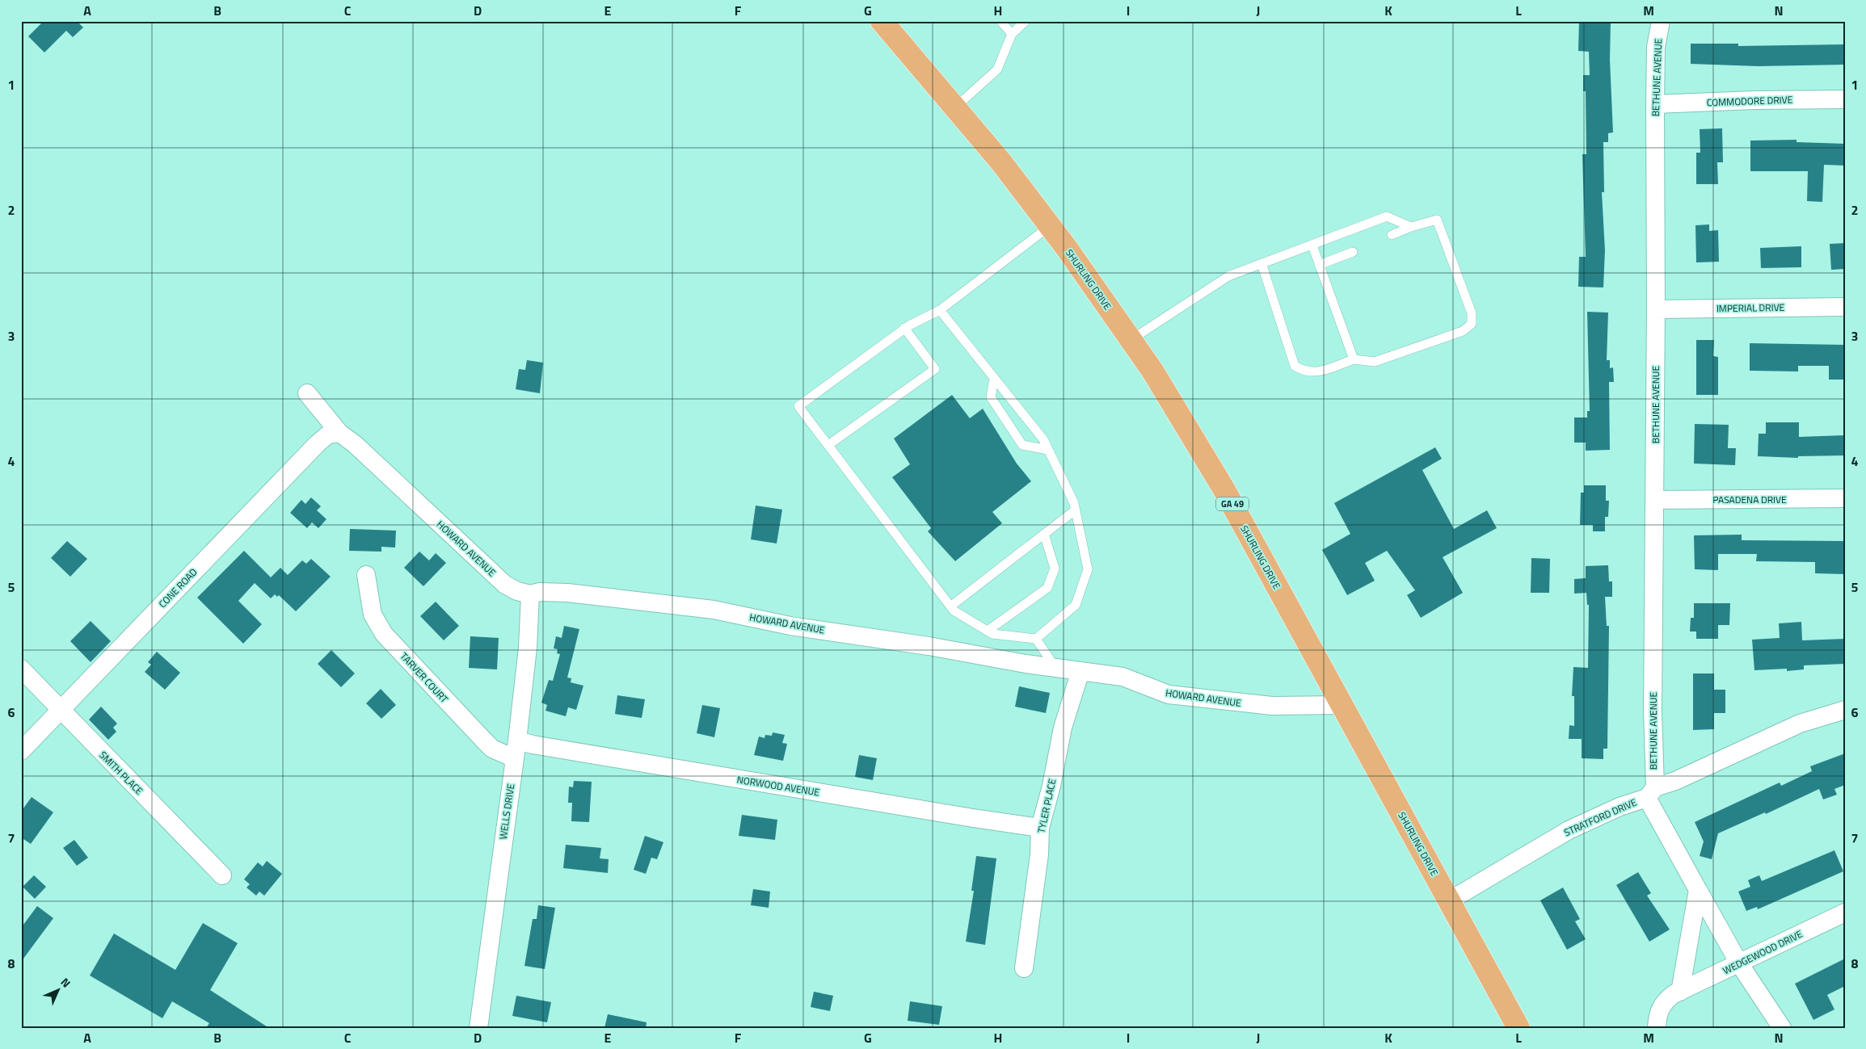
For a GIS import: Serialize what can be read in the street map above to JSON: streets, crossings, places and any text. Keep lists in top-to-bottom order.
{
  "streets": {
    "main road": ["SHURLING DRIVE", "GA 49"],
    "street": [
      "BETHUNE AVENUE",
      "COMMODORE DRIVE",
      "IMPERIAL DRIVE",
      "PASADENA DRIVE",
      "HOWARD AVENUE",
      "CONE ROAD",
      "TARVER COURT",
      "SMITH PLACE",
      "NORWOOD AVENUE",
      "TYLER PLACE",
      "WELLS DRIVE",
      "STRATFORD DRIVE",
      "WEDGEWOOD DRIVE"
    ]
  },
  "crossings": [
    ["BETHUNE AVENUE", "COMMODORE DRIVE"],
    ["BETHUNE AVENUE", "IMPERIAL DRIVE"],
    ["BETHUNE AVENUE", "PASADENA DRIVE"],
    ["BETHUNE AVENUE", "STRATFORD DRIVE"],
    ["BETHUNE AVENUE", "WEDGEWOOD DRIVE"],
    ["SHURLING DRIVE", "HOWARD AVENUE"],
    ["SHURLING DRIVE", "STRATFORD DRIVE"],
    ["HOWARD AVENUE", "CONE ROAD"],
    ["HOWARD AVENUE", "TYLER PLACE"],
    ["HOWARD AVENUE", "WELLS DRIVE"],
    ["CONE ROAD", "SMITH PLACE"],
    ["TARVER COURT", "NORWOOD AVENUE"],
    ["TARVER COURT", "WELLS DRIVE"],
    ["NORWOOD AVENUE", "TYLER PLACE"],
    ["NORWOOD AVENUE", "WELLS DRIVE"]
  ],
  "north": "top right",
  "grid": {
    "columns": [
      "A",
      "B",
      "C",
      "D",
      "E",
      "F",
      "G",
      "H",
      "I",
      "J",
      "K",
      "L",
      "M",
      "N"
    ],
    "rows": [
      "1",
      "2",
      "3",
      "4",
      "5",
      "6",
      "7",
      "8"
    ]
  }
}
